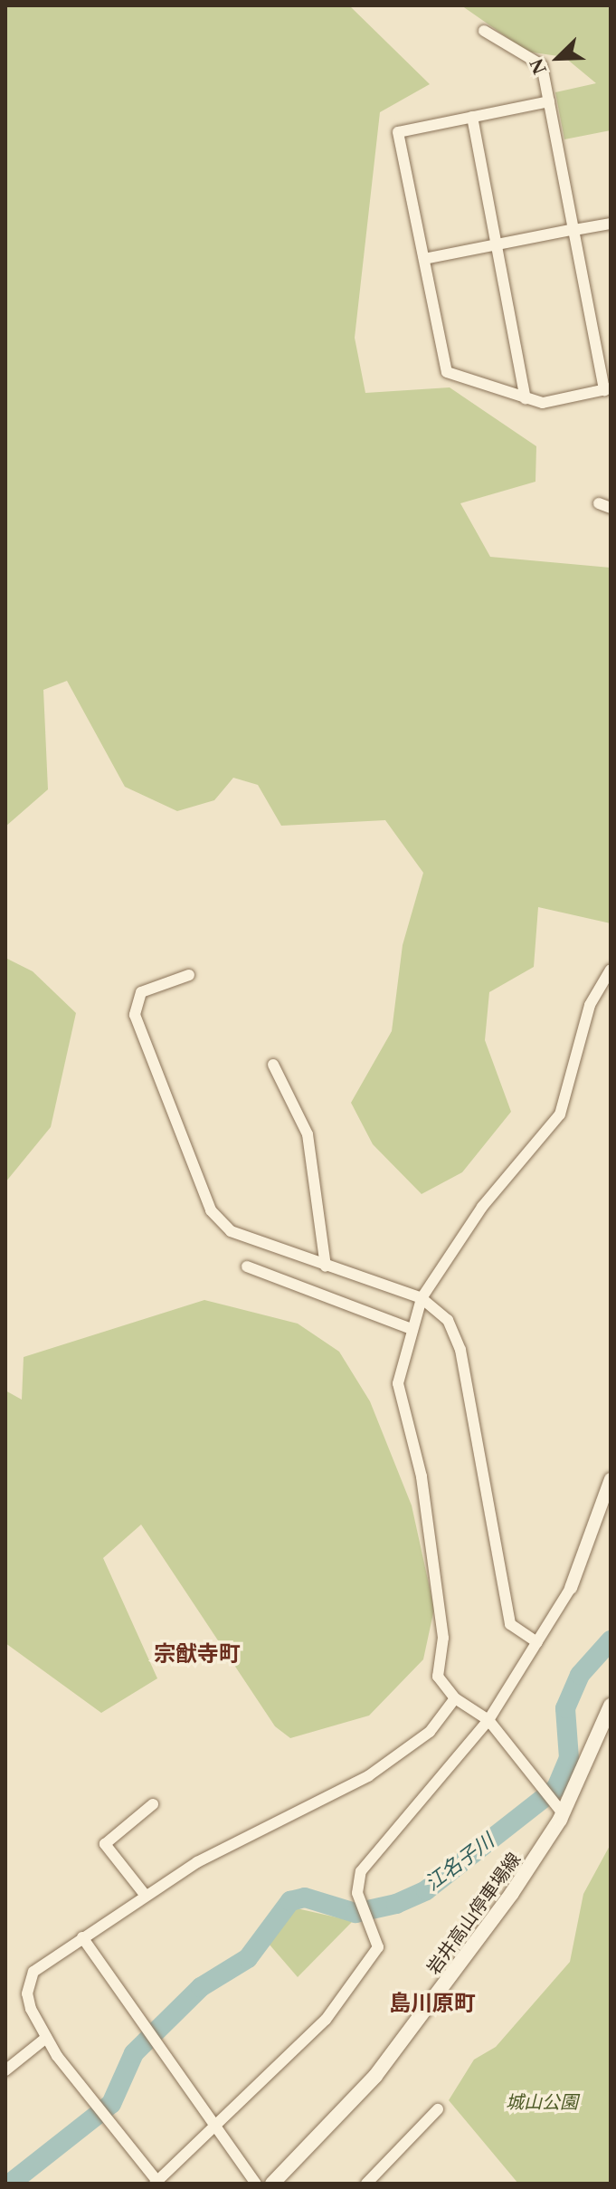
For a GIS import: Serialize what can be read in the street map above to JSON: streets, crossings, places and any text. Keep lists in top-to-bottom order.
{
  "streets": {
    "main road": ["岩井高山停車場線"]
  },
  "districts": ["宗猷寺町", "島川原町"],
  "water": ["江名子川"],
  "parks": ["城山公園"],
  "north": "bottom left"
}
